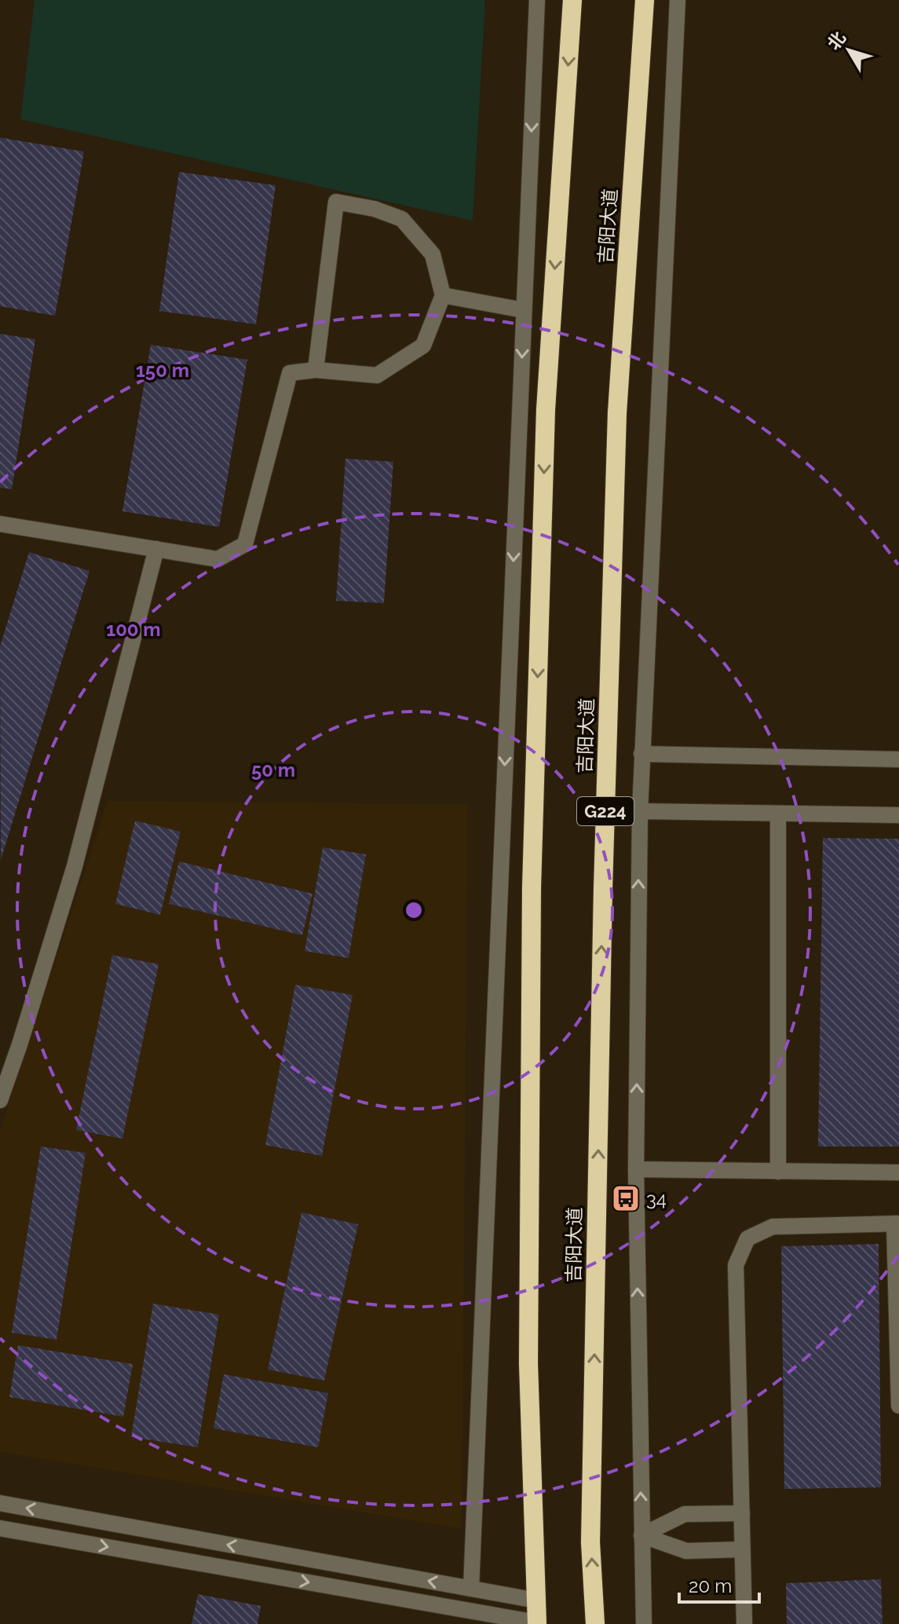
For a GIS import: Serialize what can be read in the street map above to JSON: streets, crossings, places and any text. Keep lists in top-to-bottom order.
{
  "streets": {
    "highway": ["吉阳大道", "G224"]
  },
  "places": {
    "bus stop": ["34"]
  },
  "scale_bar": "20 m",
  "north": "top left",
  "rings": ["150 m", "100 m", "50 m"]
}
